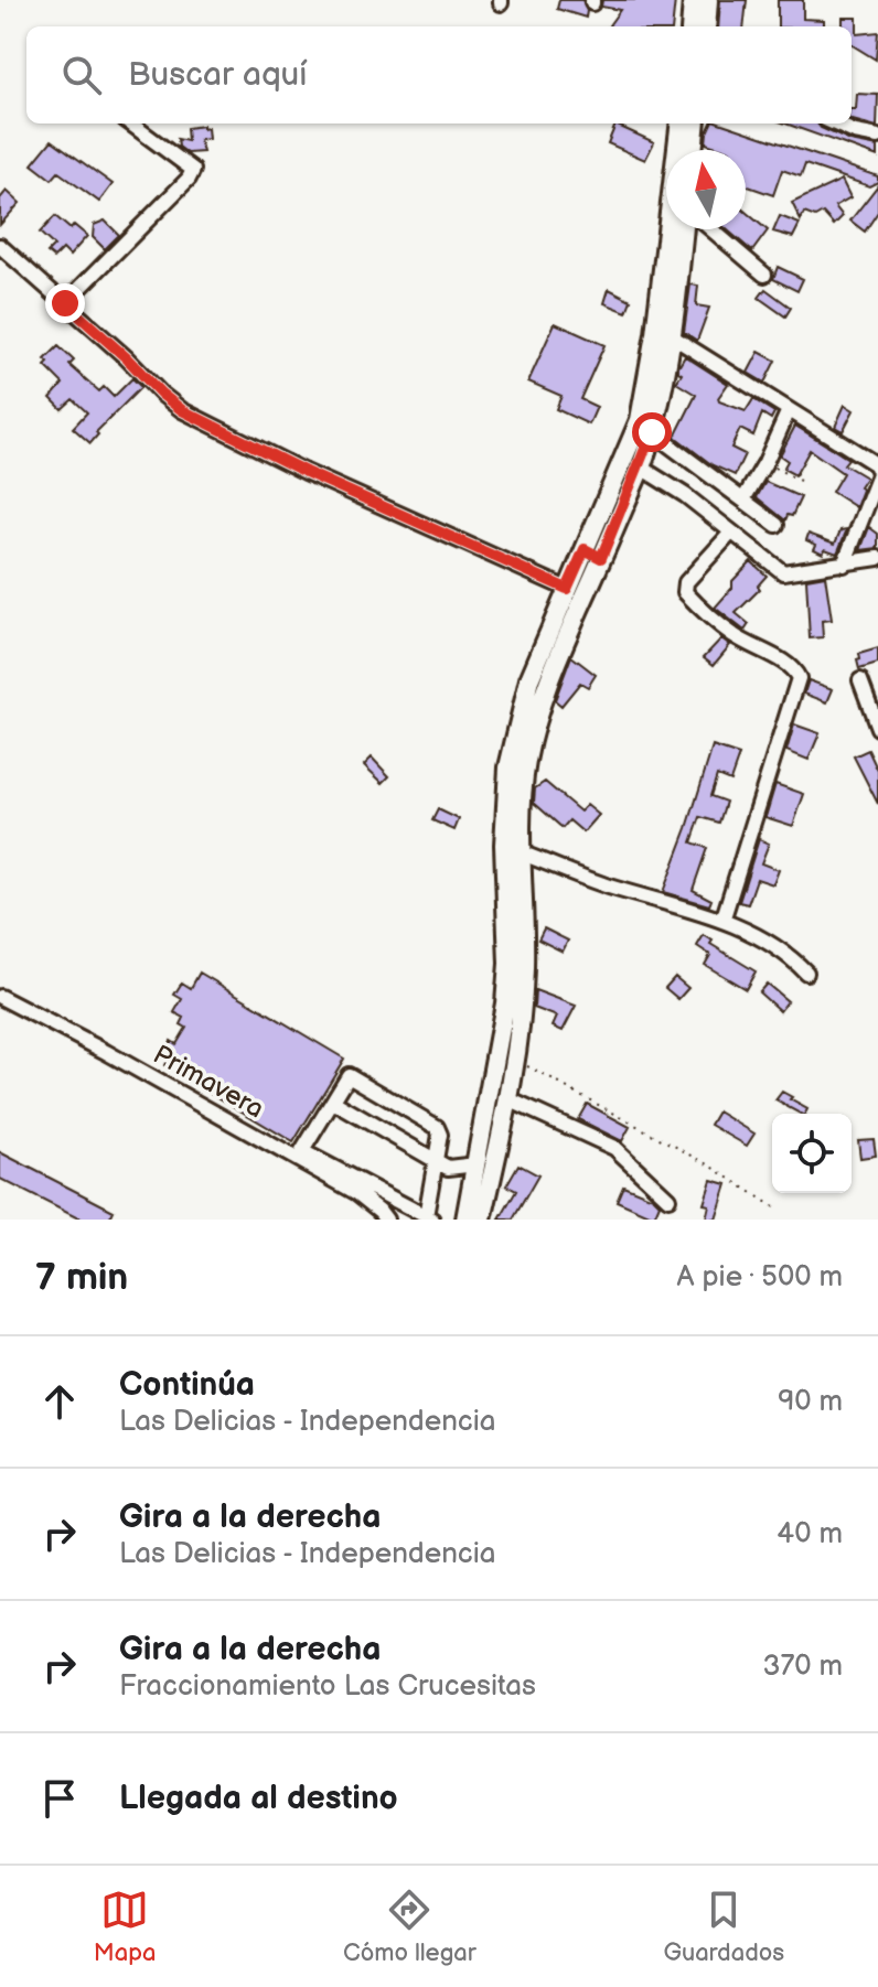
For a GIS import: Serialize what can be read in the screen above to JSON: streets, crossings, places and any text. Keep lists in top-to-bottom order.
{
  "streets": {
    "street": ["Primavera"]
  },
  "north": "top",
  "page": {
    "search": "Buscar aquí",
    "heading": ["7 min", "A pie · 500 m"],
    "list": [
      ["Continúa", "Las Delicias - Independencia", "90 m"],
      ["Gira a la derecha", "Las Delicias - Independencia", "40 m"],
      ["Gira a la derecha", "Fraccionamiento Las Crucesitas", "370 m"],
      "Llegada al destino"
    ],
    "nav": ["Mapa", "Cómo llegar", "Guardados"]
  }
}
